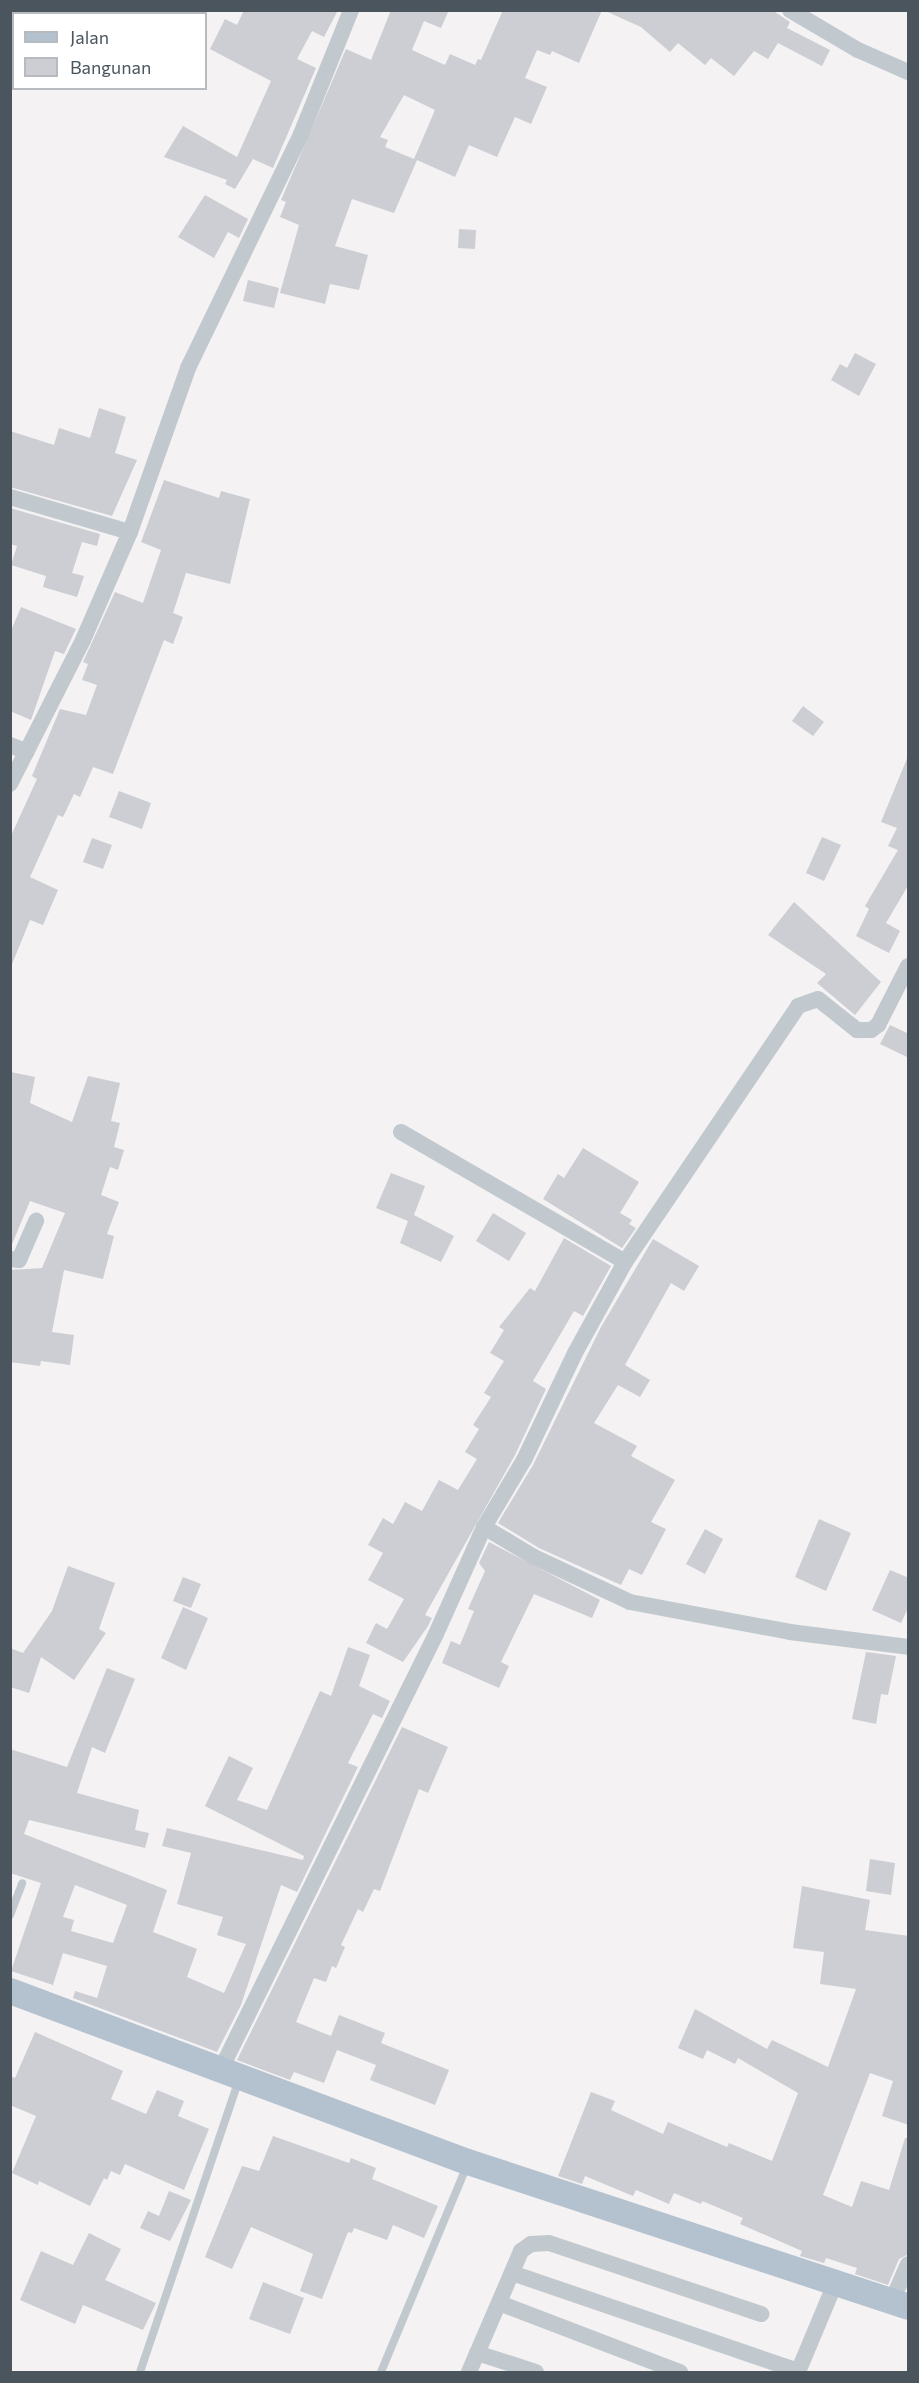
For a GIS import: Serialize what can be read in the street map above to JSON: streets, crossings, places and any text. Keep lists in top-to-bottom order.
{
  "legend": ["Jalan", "Bangunan"]
}
